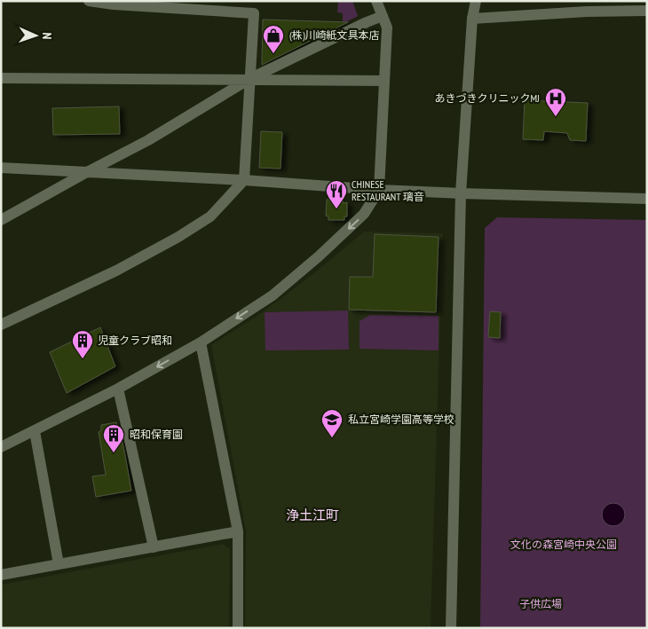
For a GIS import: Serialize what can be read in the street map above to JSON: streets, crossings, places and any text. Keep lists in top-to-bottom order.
{
  "districts": ["浄土江町"],
  "parks": ["文化の森宮崎中央公園", "子供広場"],
  "places": {
    "shop": ["(株)川崎紙文具本店"],
    "hospital": ["あきづきクリニックMJ"],
    "restaurant": ["CHINESE RESTAURANT 璃音"],
    "building": ["児童クラブ昭和", "昭和保育園"],
    "school or university": ["私立宮崎学園高等学校"]
  },
  "north": "right"
}
